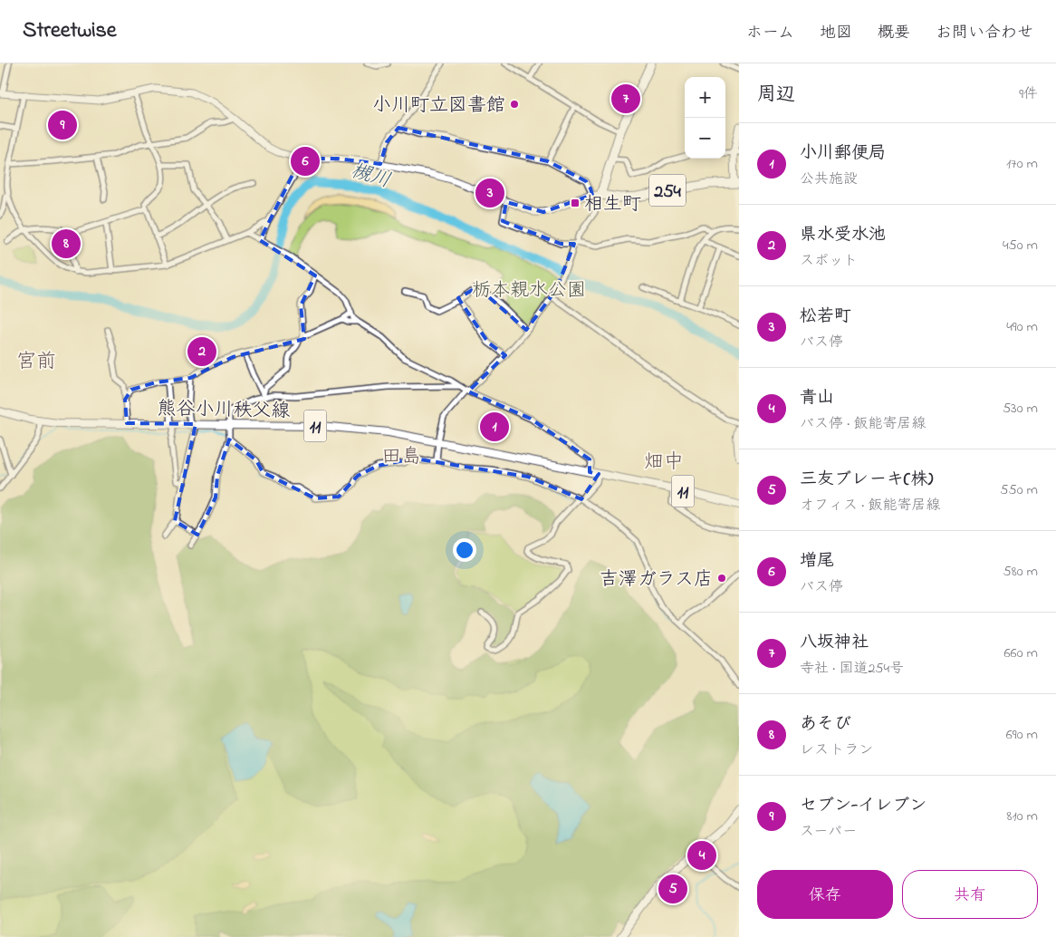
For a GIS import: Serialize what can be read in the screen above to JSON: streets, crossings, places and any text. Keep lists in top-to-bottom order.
{
  "streets": {
    "highway": ["254"],
    "main road": ["熊谷小川秩父線", "11"]
  },
  "districts": ["宮前", "田島", "畑中"],
  "water": ["槻川"],
  "parks": ["栃本親水公園"],
  "places": {
    "other": ["小川町立図書館", "吉澤ガラス店"],
    "transit": ["相生町"]
  },
  "page": {
    "header": "Streetwise",
    "nav": [
      "ホーム",
      "地図",
      "概要",
      "お問い合わせ"
    ],
    "heading": ["周辺", "9件"],
    "map_buttons": ["+", "−"],
    "pins": [
      "7",
      "9",
      "6",
      "3",
      "8",
      "2",
      "1",
      "4",
      "5"
    ],
    "list": [
      {
        "mark": "1",
        "name": "小川郵便局",
        "note": "公共施設",
        "value": "170 m"
      },
      {
        "mark": "2",
        "name": "県水受水池",
        "note": "スポット",
        "value": "450 m"
      },
      {
        "mark": "3",
        "name": "松若町",
        "note": "バス停",
        "value": "490 m"
      },
      {
        "mark": "4",
        "name": "青山",
        "note": "バス停 · 飯能寄居線",
        "value": "530 m"
      },
      {
        "mark": "5",
        "name": "三友ブレーキ(株)",
        "note": "オフィス · 飯能寄居線",
        "value": "550 m"
      },
      {
        "mark": "6",
        "name": "増尾",
        "note": "バス停",
        "value": "580 m"
      },
      {
        "mark": "7",
        "name": "八坂神社",
        "note": "寺社 · 国道254号",
        "value": "660 m"
      },
      {
        "mark": "8",
        "name": "あそび",
        "note": "レストラン",
        "value": "690 m"
      },
      {
        "mark": "9",
        "name": "セブン-イレブン",
        "note": "スーパー",
        "value": "810 m"
      }
    ],
    "buttons": ["保存", "共有"]
  }
}
